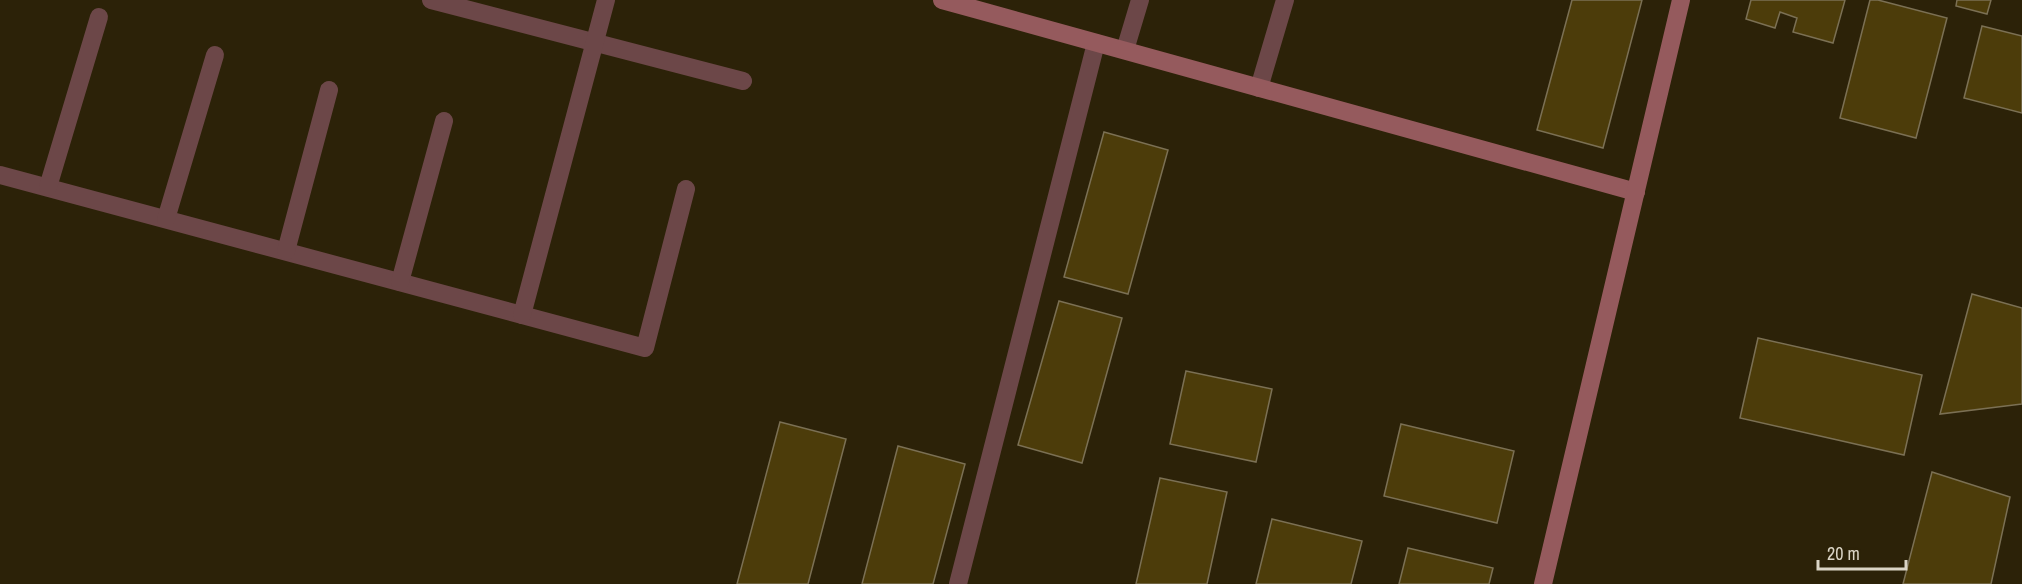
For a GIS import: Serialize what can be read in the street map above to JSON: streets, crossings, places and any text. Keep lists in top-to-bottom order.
{
  "scale_bar": "20 m"
}
